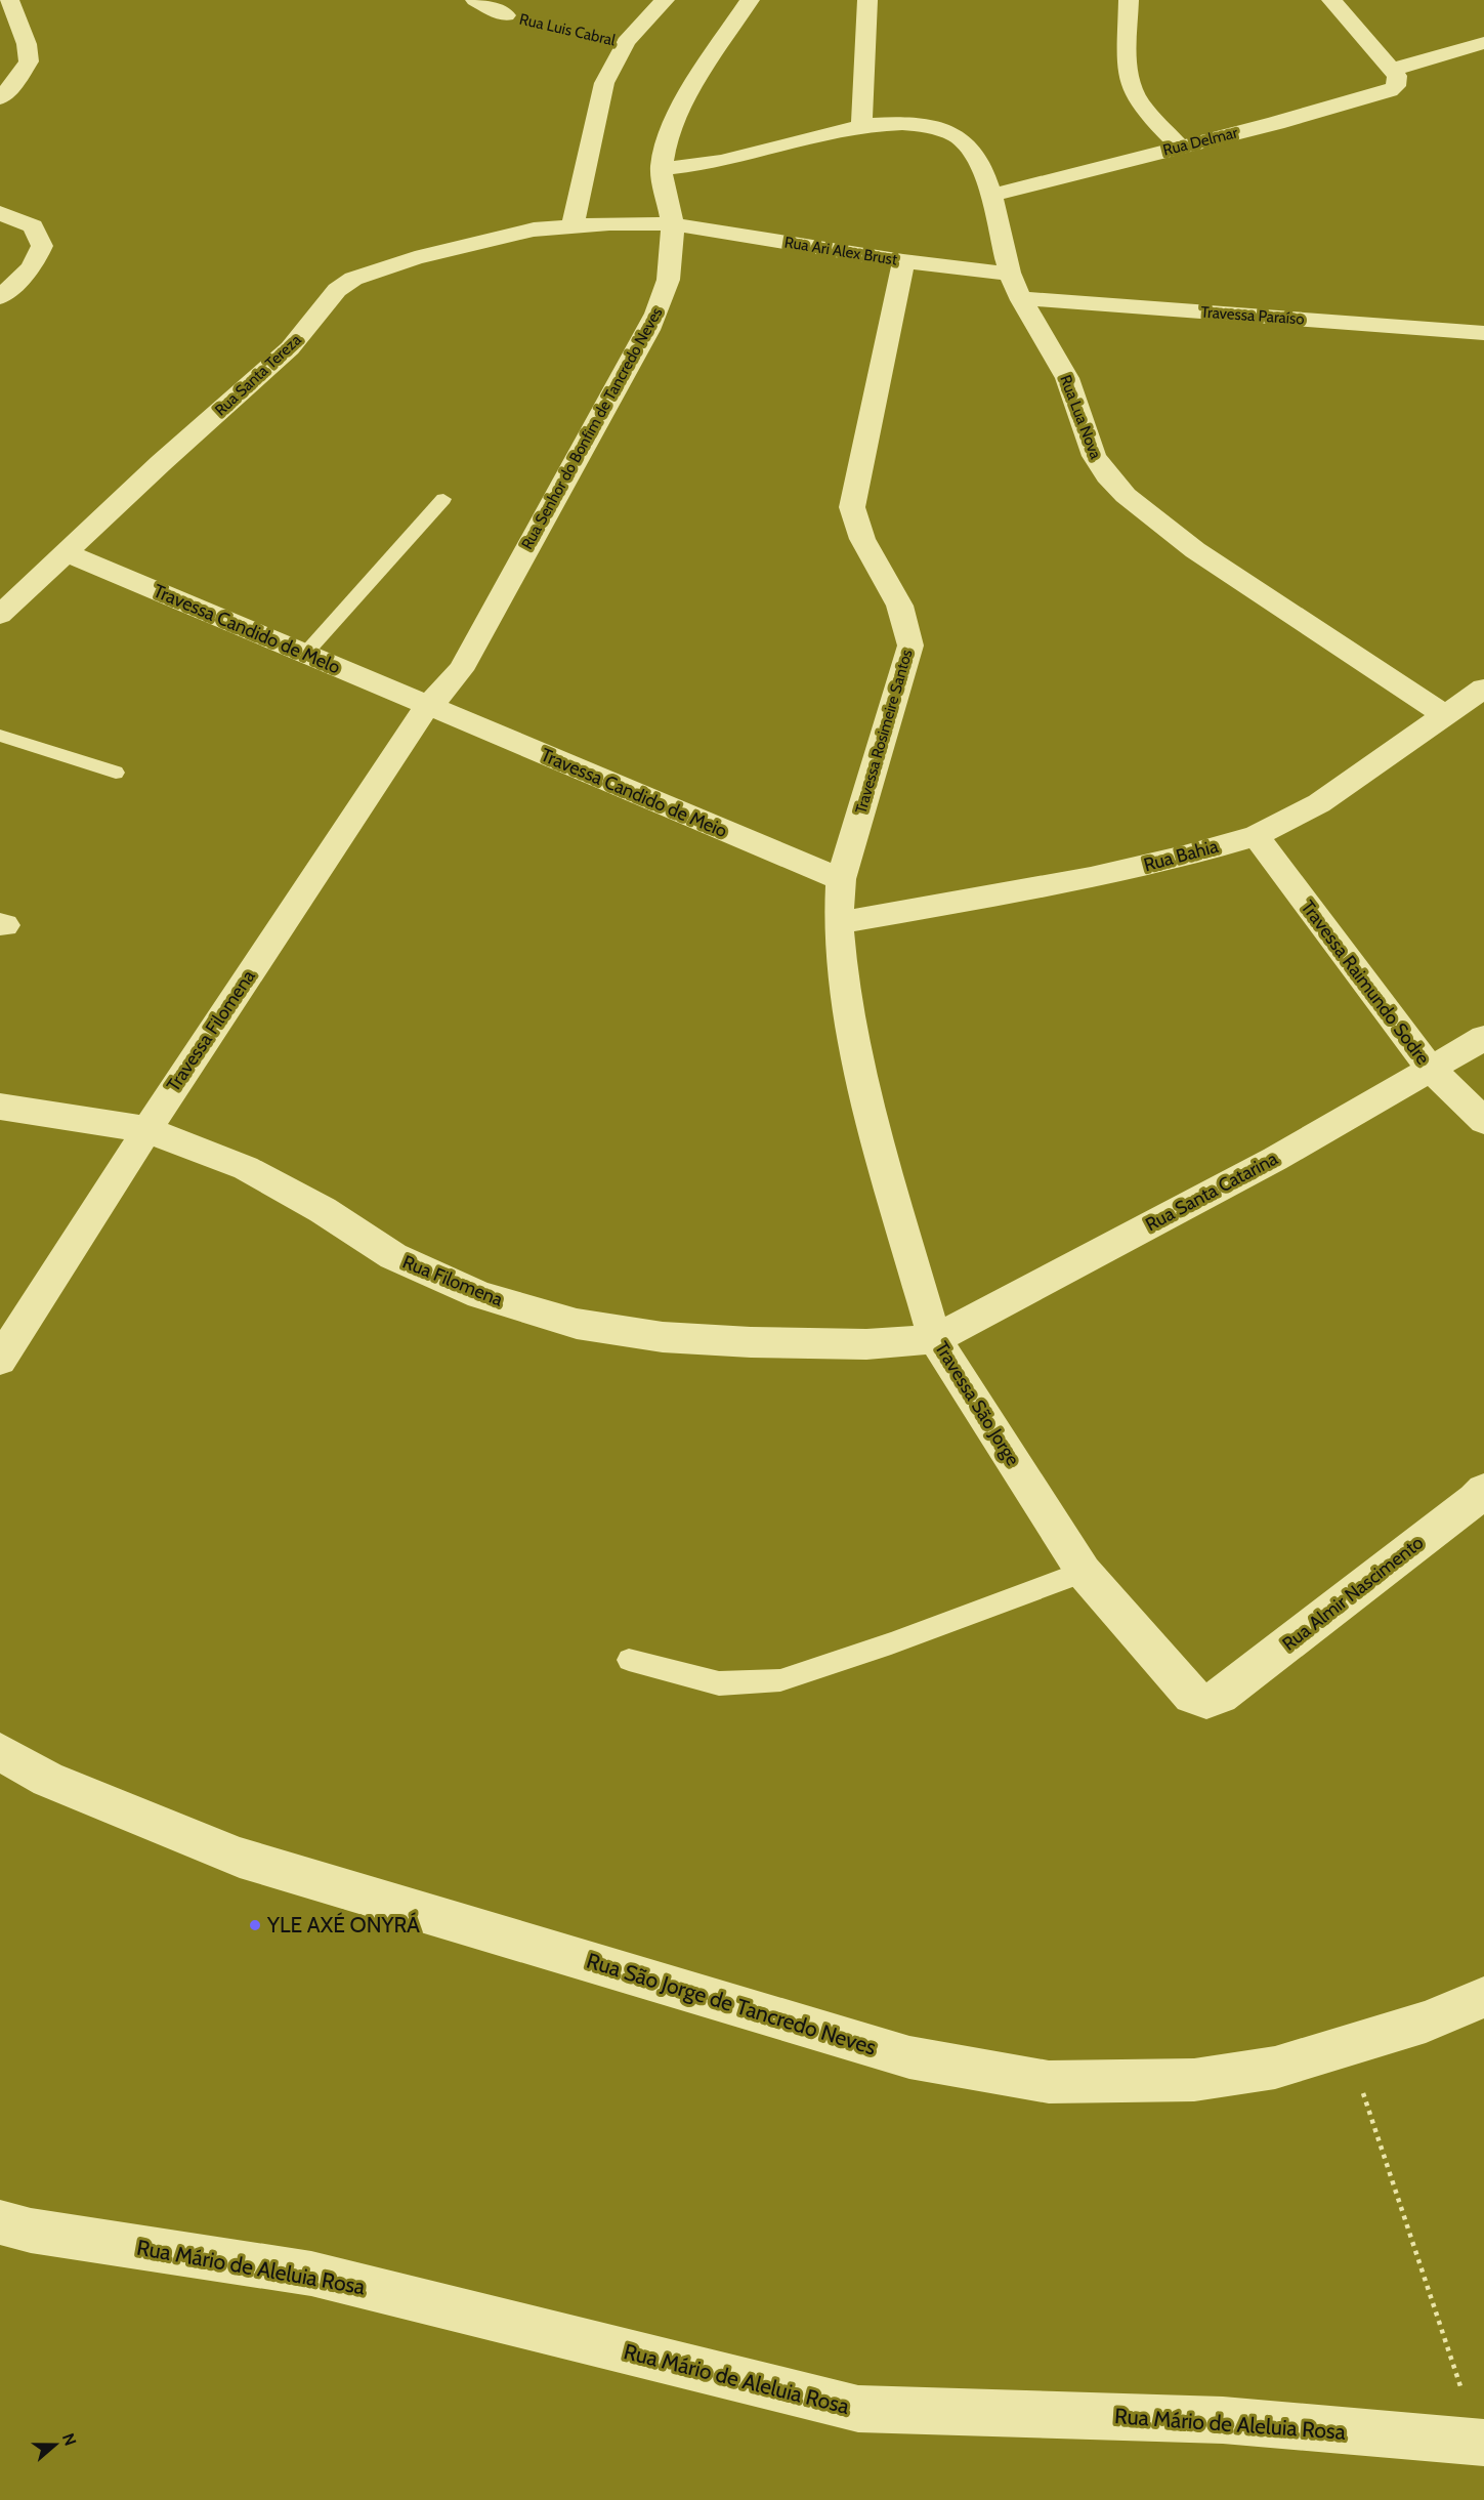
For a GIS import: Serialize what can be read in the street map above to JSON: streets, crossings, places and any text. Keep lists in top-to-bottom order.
{
  "streets": {
    "street": [
      "Rua Luis Cabral",
      "Rua Delmar",
      "Rua Ari Alex Brust",
      "Travessa Paraíso",
      "Rua Santa Tereza",
      "Rua Lua Nova",
      "Rua Senhor do Bonfim de Tancredo Neves",
      "Travessa Candido de Melo",
      "Travessa Rosimeire Santos",
      "Travessa Candido de Meio",
      "Rua Bahia",
      "Travessa Raimundo Sodre",
      "Travessa Filomena",
      "Rua Santa Catarina",
      "Rua Filomena",
      "Travessa São Jorge",
      "Rua Almir Nascimento",
      "Rua São Jorge de Tancredo Neves",
      "Rua Mário de Aleluia Rosa"
    ]
  },
  "crossings": [
    ["Rua Delmar", "Rua Lua Nova"],
    ["Rua Ari Alex Brust", "Rua Santa Tereza"],
    ["Rua Ari Alex Brust", "Rua Lua Nova"],
    ["Rua Ari Alex Brust", "Rua Senhor do Bonfim de Tancredo Neves"],
    ["Rua Ari Alex Brust", "Travessa Rosimeire Santos"],
    ["Travessa Paraíso", "Rua Lua Nova"],
    ["Rua Santa Tereza", "Rua Senhor do Bonfim de Tancredo Neves"],
    ["Rua Santa Tereza", "Travessa Candido de Melo"],
    ["Rua Lua Nova", "Rua Senhor do Bonfim de Tancredo Neves"],
    ["Rua Lua Nova", "Rua Bahia"],
    ["Rua Senhor do Bonfim de Tancredo Neves", "Travessa Candido de Melo"],
    ["Rua Senhor do Bonfim de Tancredo Neves", "Travessa Candido de Meio"],
    ["Rua Senhor do Bonfim de Tancredo Neves", "Travessa Filomena"],
    ["Travessa Candido de Melo", "Travessa Candido de Meio"],
    ["Travessa Candido de Melo", "Travessa Filomena"],
    ["Travessa Rosimeire Santos", "Travessa Candido de Meio"],
    ["Travessa Rosimeire Santos", "Rua Bahia"],
    ["Travessa Rosimeire Santos", "Travessa São Jorge"],
    ["Travessa Candido de Meio", "Travessa Filomena"],
    ["Rua Bahia", "Travessa Raimundo Sodre"],
    ["Rua Bahia", "Travessa São Jorge"],
    ["Travessa Raimundo Sodre", "Rua Santa Catarina"],
    ["Travessa Filomena", "Rua Filomena"],
    ["Rua Santa Catarina", "Rua Filomena"],
    ["Rua Santa Catarina", "Travessa São Jorge"],
    ["Rua Filomena", "Travessa São Jorge"],
    ["Travessa São Jorge", "Rua Almir Nascimento"]
  ],
  "places": ["YLE AXÉ ONYRÁ"],
  "north": "right"
}
